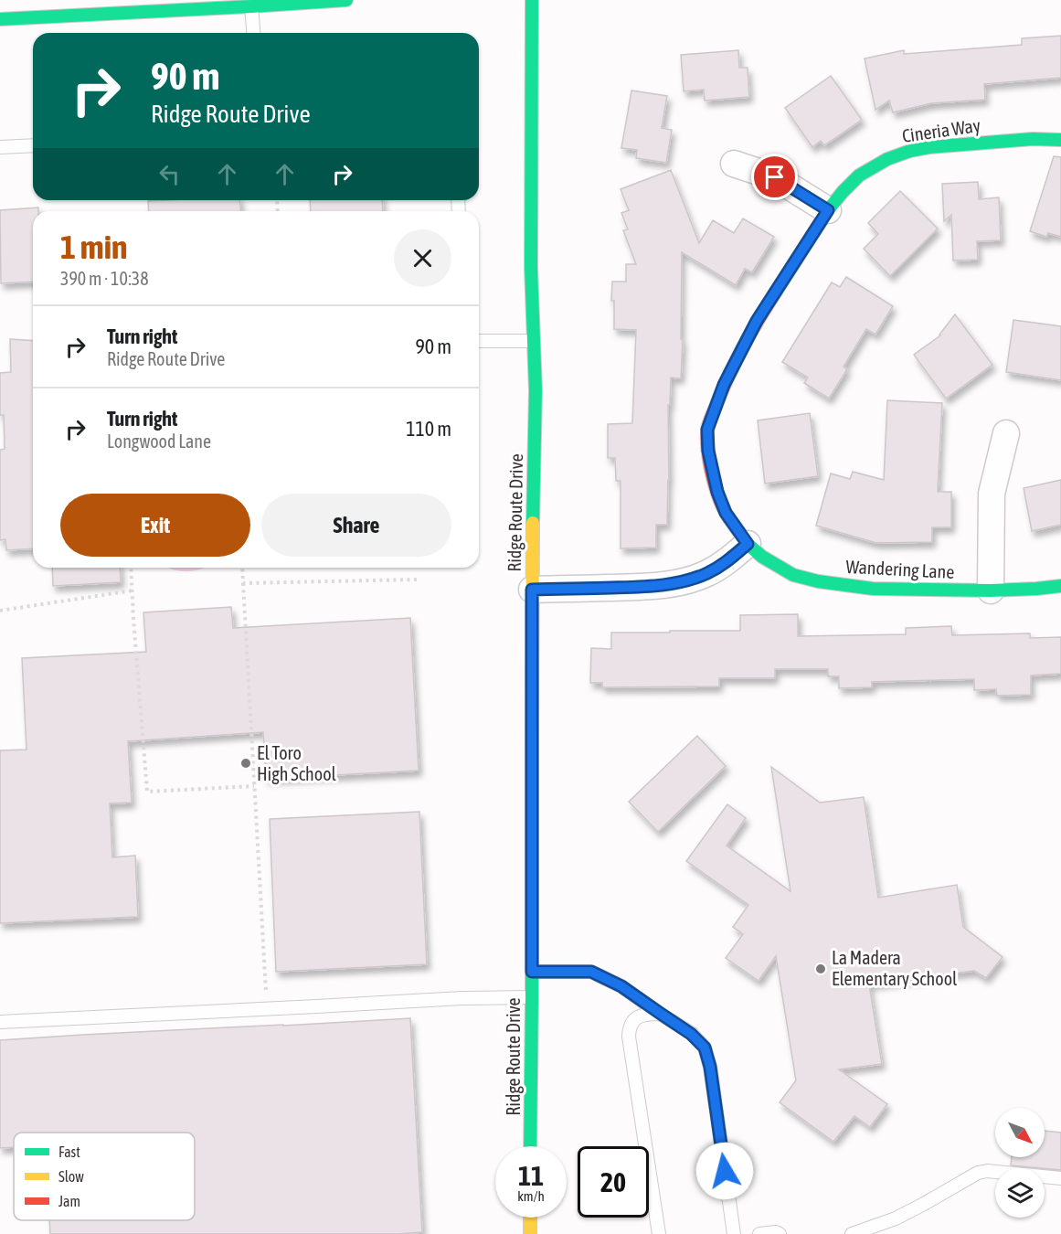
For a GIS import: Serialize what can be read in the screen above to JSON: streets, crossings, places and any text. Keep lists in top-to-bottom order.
{
  "streets": {
    "main road": ["Cineria Way", "Ridge Route Drive", "Wandering Lane"]
  },
  "crossings": [
    ["Cineria Way", "Wandering Lane"]
  ],
  "places": ["El Toro High School", "La Madera Elementary School"],
  "legend": ["Fast", "Slow", "Jam"],
  "north": "bottom right",
  "page": {
    "turn": ["90 m", "Ridge Route Drive"],
    "heading": ["1 min", "390 m · 10:38"],
    "list": [
      {
        "name": "Turn right",
        "note": "Ridge Route Drive",
        "value": "90 m"
      },
      {
        "name": "Turn right",
        "note": "Longwood Lane",
        "value": "110 m"
      }
    ],
    "buttons": ["Exit", "Share"],
    "speed": "11 km/h",
    "limit": "20"
  }
}
